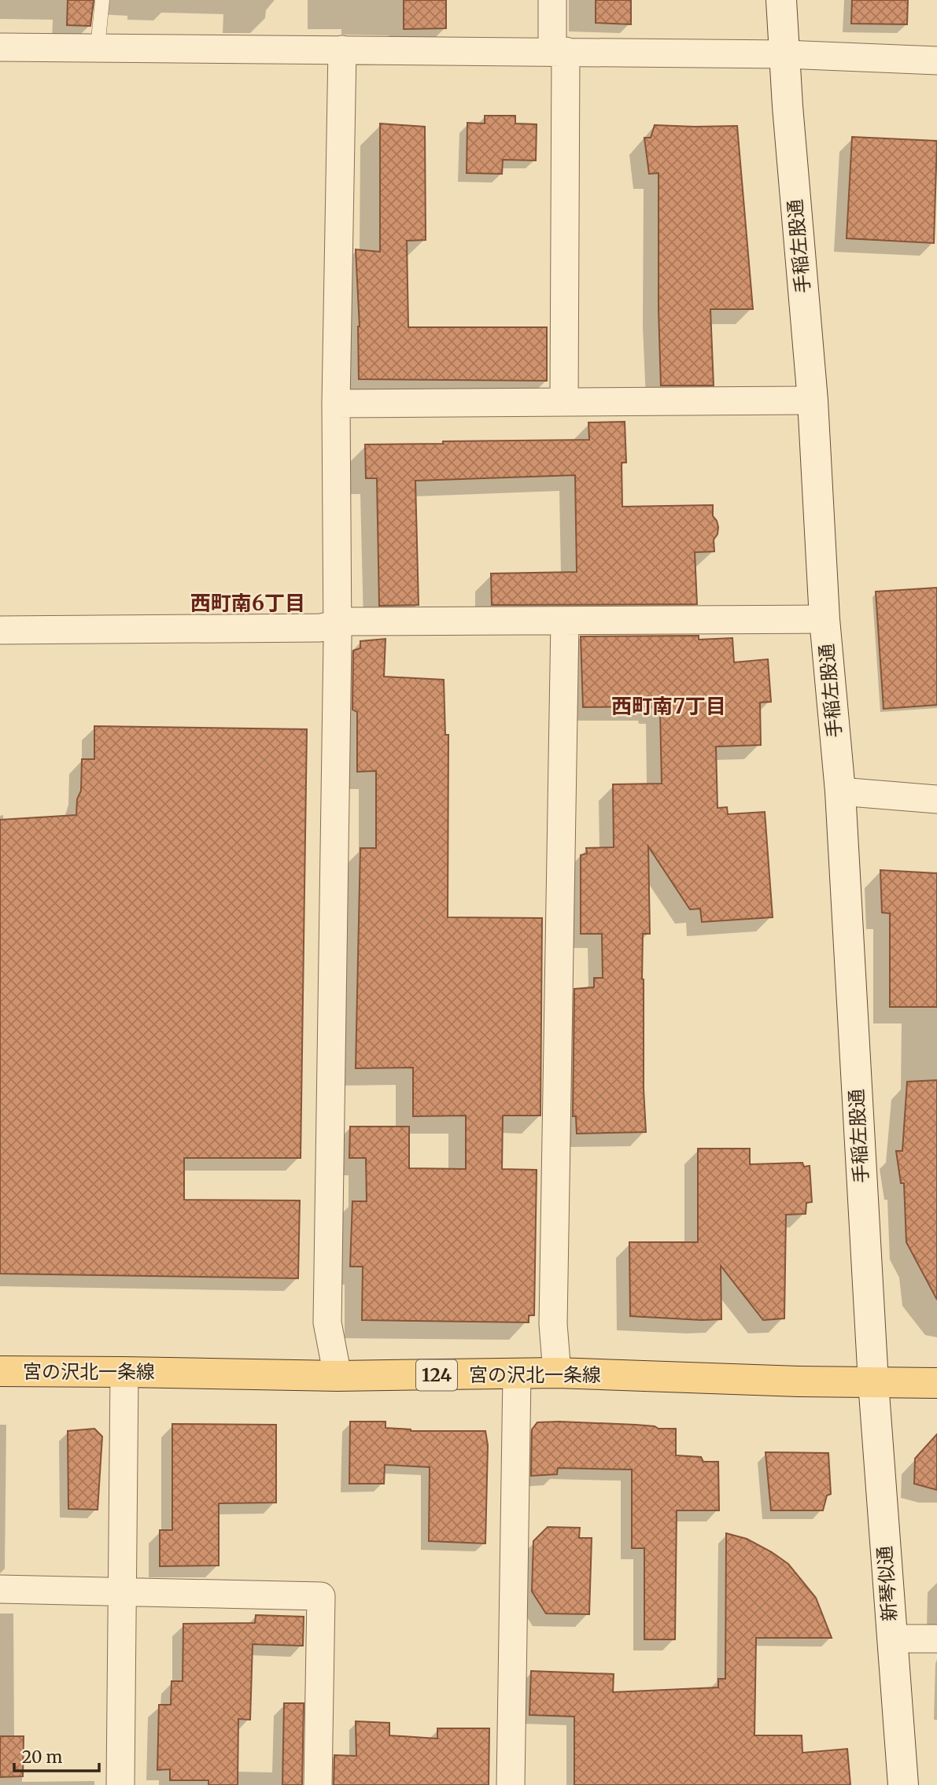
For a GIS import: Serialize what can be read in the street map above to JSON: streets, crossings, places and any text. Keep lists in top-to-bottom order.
{
  "streets": {
    "main road": ["宮の沢北一条線", "124"],
    "street": ["手稲左股通", "新琴似通"]
  },
  "crossings": [
    ["手稲左股通", "宮の沢北一条線"],
    ["手稲左股通", "新琴似通"],
    ["宮の沢北一条線", "新琴似通"]
  ],
  "districts": ["西町南6丁目", "西町南7丁目"],
  "scale_bar": "20 m"
}
